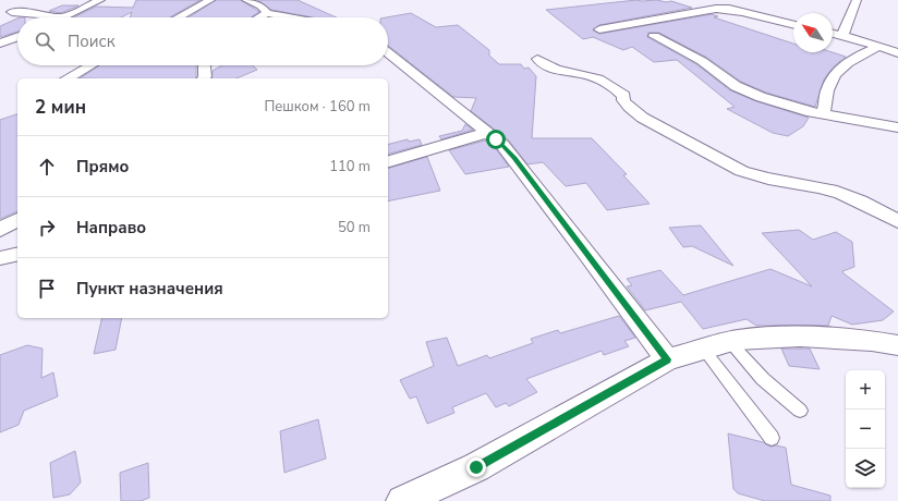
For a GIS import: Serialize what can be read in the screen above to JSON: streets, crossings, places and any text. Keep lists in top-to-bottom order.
{
  "north": "top left",
  "page": {
    "search": "Поиск",
    "heading": ["2 мин", "Пешком · 160 m"],
    "list": [
      ["Прямо", "110 m"],
      ["Направо", "50 m"],
      "Пункт назначения"
    ],
    "map_buttons": ["+", "−"]
  }
}
